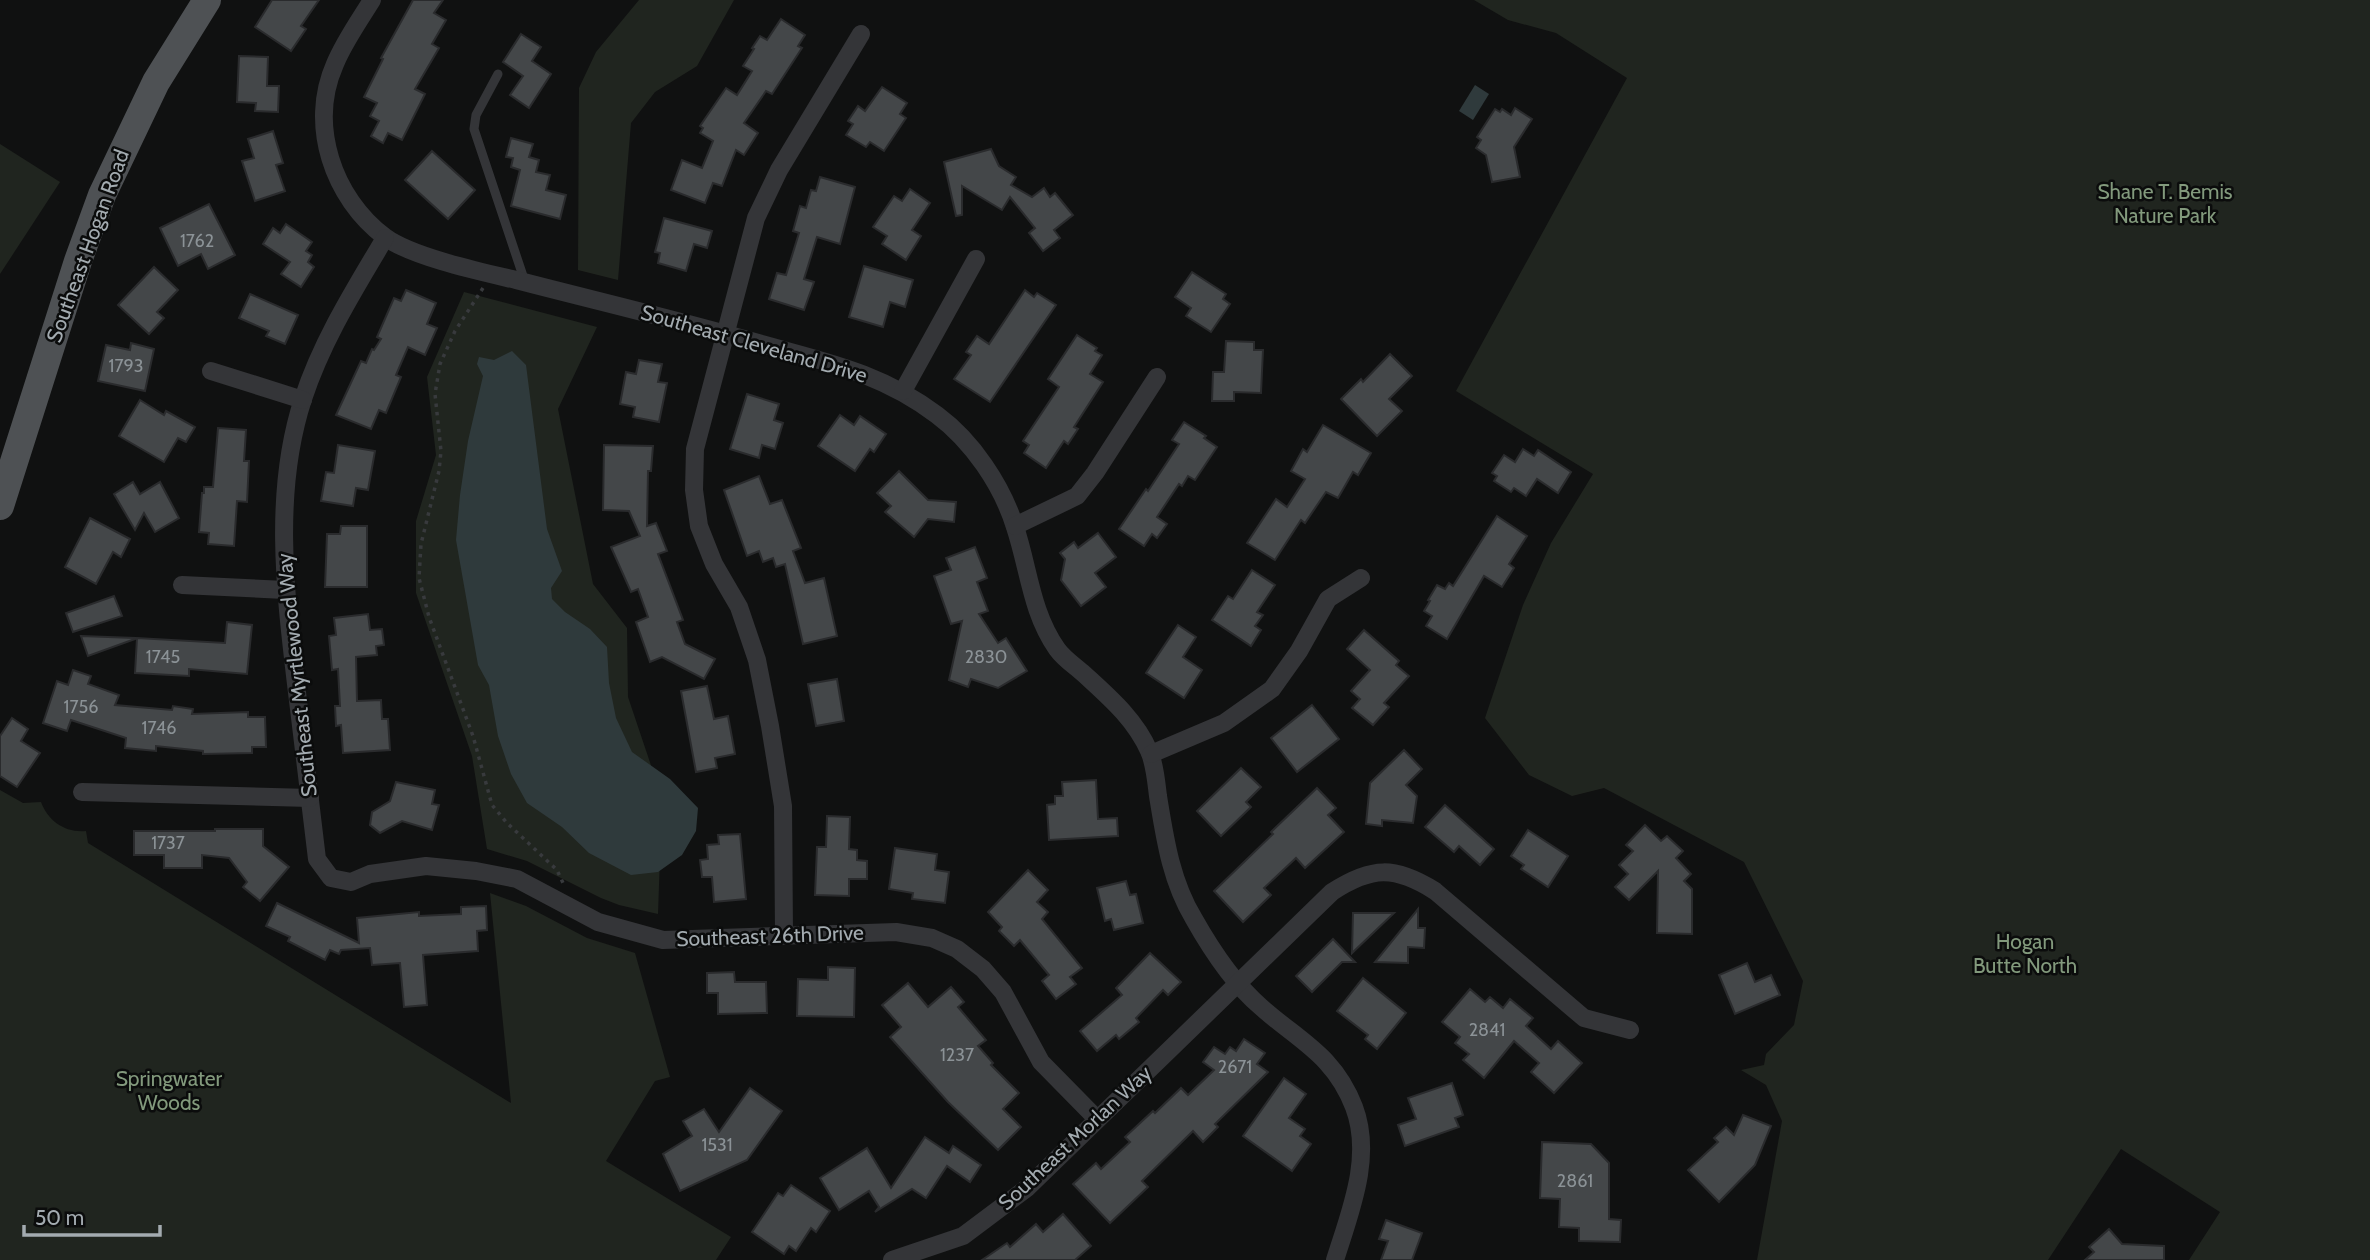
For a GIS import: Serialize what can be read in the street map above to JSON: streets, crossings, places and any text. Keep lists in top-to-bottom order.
{
  "streets": {
    "main road": ["Southeast Hogan Road"],
    "street": [
      "Southeast Cleveland Drive",
      "Southeast Myrtlewood Way",
      "Southeast 26th Drive",
      "Southeast Morlan Way"
    ]
  },
  "crossings": [
    ["Southeast Cleveland Drive", "Southeast Myrtlewood Way"],
    ["Southeast Cleveland Drive", "Southeast Morlan Way"],
    ["Southeast Myrtlewood Way", "Southeast 26th Drive"],
    ["Southeast 26th Drive", "Southeast Morlan Way"]
  ],
  "parks": ["Shane T. Bemis Nature Park", "Hogan Butte North", "Springwater Woods"],
  "house_numbers": [
    "1762",
    "1793",
    "1745",
    "2830",
    "1756",
    "1746",
    "1737",
    "2841",
    "1237",
    "2671",
    "1531",
    "2861"
  ],
  "scale_bar": "50 m"
}
